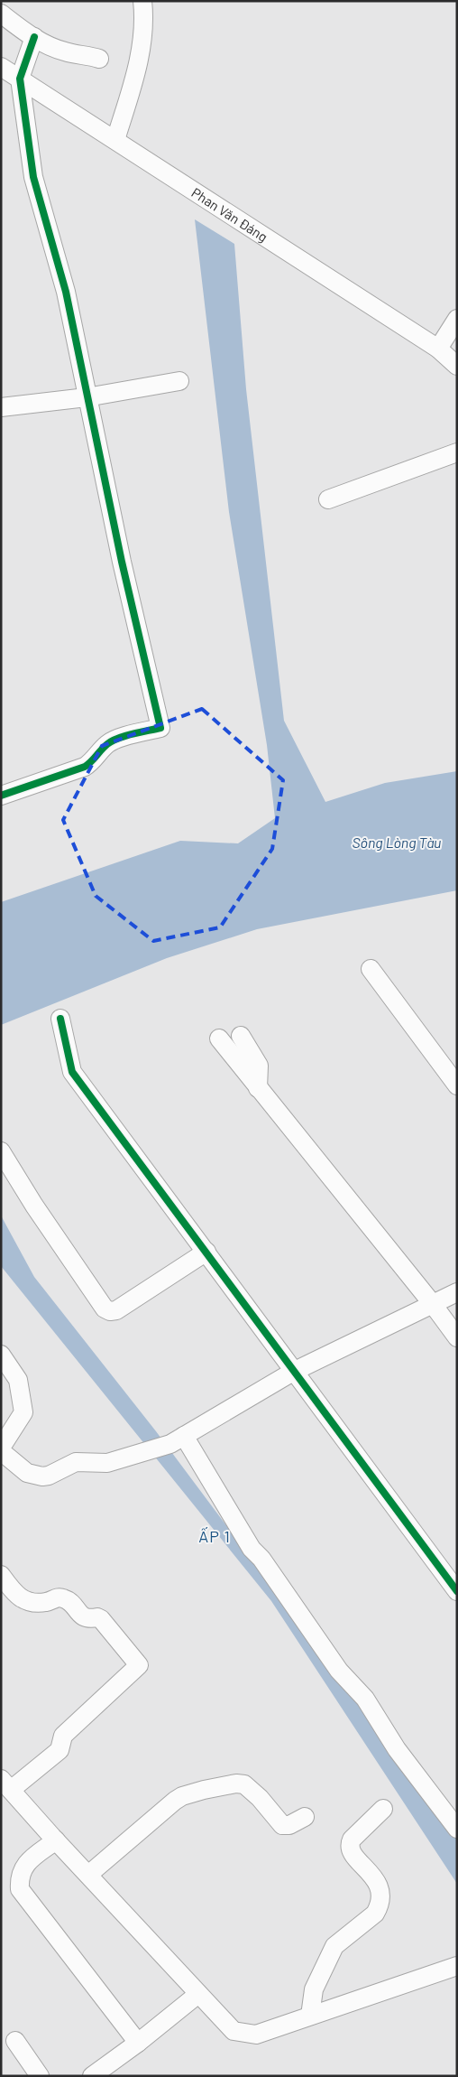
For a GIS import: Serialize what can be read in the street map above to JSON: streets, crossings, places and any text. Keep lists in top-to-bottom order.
{
  "streets": {
    "street": ["Phan Văn Đáng"]
  },
  "districts": ["ẤP 1"],
  "water": ["Sông Lòng Tàu"]
}
